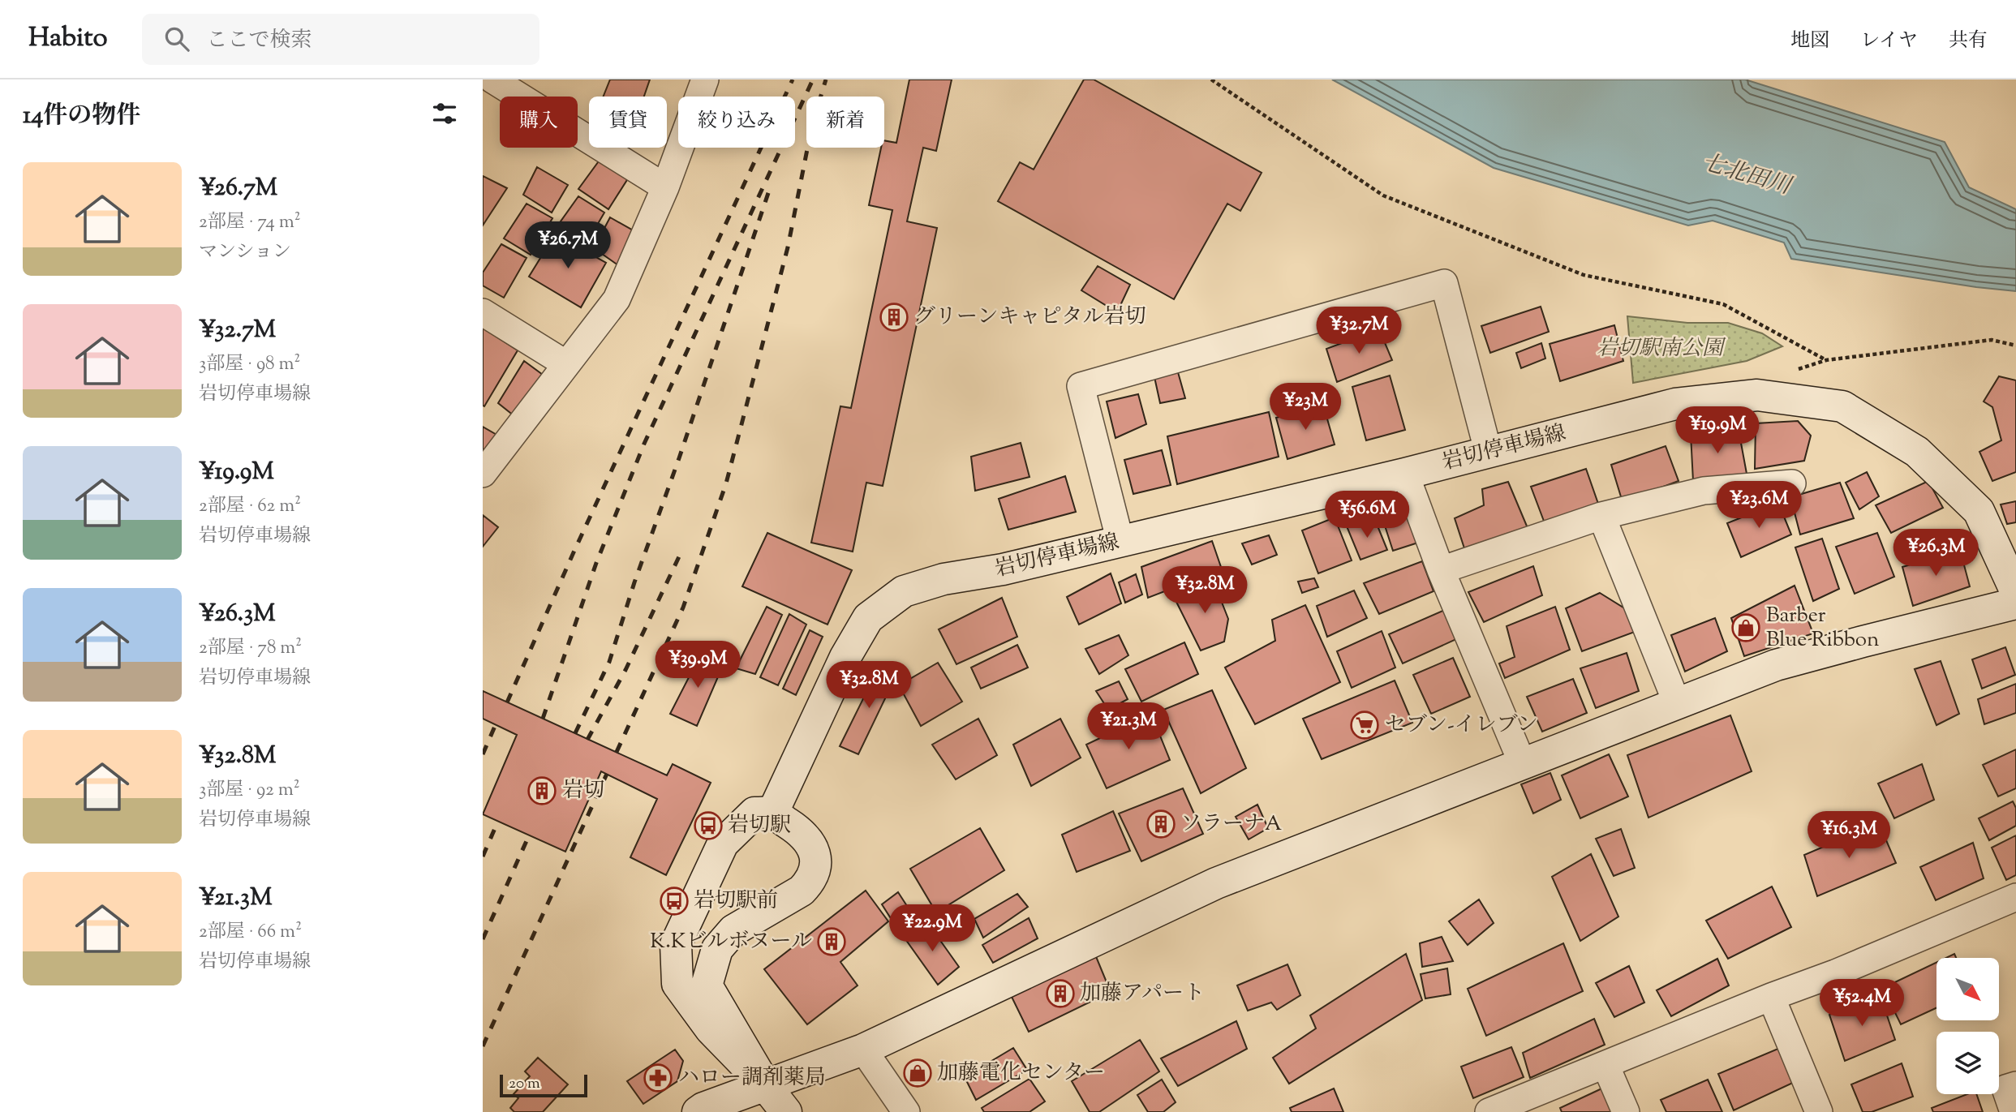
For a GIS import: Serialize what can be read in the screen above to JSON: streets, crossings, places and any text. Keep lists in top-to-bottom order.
{
  "streets": {
    "main road": ["岩切停車場線"]
  },
  "water": ["七北田川"],
  "parks": ["岩切駅南公園"],
  "places": {
    "building": [
      "グリーンキャピタル岩切",
      "岩切",
      "ソラーナA",
      "K.Kビルボヌール",
      "加藤アパート"
    ],
    "shop": ["Barber Blue Ribbon", "加藤電化センター"],
    "supermarket": ["セブン-イレブン"],
    "bus stop": ["岩切駅", "岩切駅前"],
    "pharmacy": ["ハロー調剤薬局"]
  },
  "scale_bar": "20 m",
  "north": "bottom right",
  "page": {
    "header": "Habito",
    "search": "ここで検索",
    "nav": ["地図", "レイヤ", "共有"],
    "heading": "14件の物件",
    "chip": [
      "購入",
      "賃貸",
      "絞り込み",
      "新着"
    ],
    "list": [
      {
        "name": "¥26.7M",
        "note": "2部屋 · 74 m² · マンション"
      },
      {
        "name": "¥32.7M",
        "note": "3部屋 · 98 m² · 岩切停車場線"
      },
      {
        "name": "¥19.9M",
        "note": "2部屋 · 62 m² · 岩切停車場線"
      },
      {
        "name": "¥26.3M",
        "note": "2部屋 · 78 m² · 岩切停車場線"
      },
      {
        "name": "¥32.8M",
        "note": "3部屋 · 92 m² · 岩切停車場線"
      },
      {
        "name": "¥21.3M",
        "note": "2部屋 · 66 m² · 岩切停車場線"
      }
    ],
    "price": [
      "¥26.7M",
      "¥32.7M",
      "¥23M",
      "¥19.9M",
      "¥23.6M",
      "¥56.6M",
      "¥26.3M",
      "¥32.8M",
      "¥39.9M",
      "¥32.8M",
      "¥21.3M",
      "¥16.3M",
      "¥22.9M",
      "¥52.4M"
    ],
    "scale": "20 m"
  }
}
